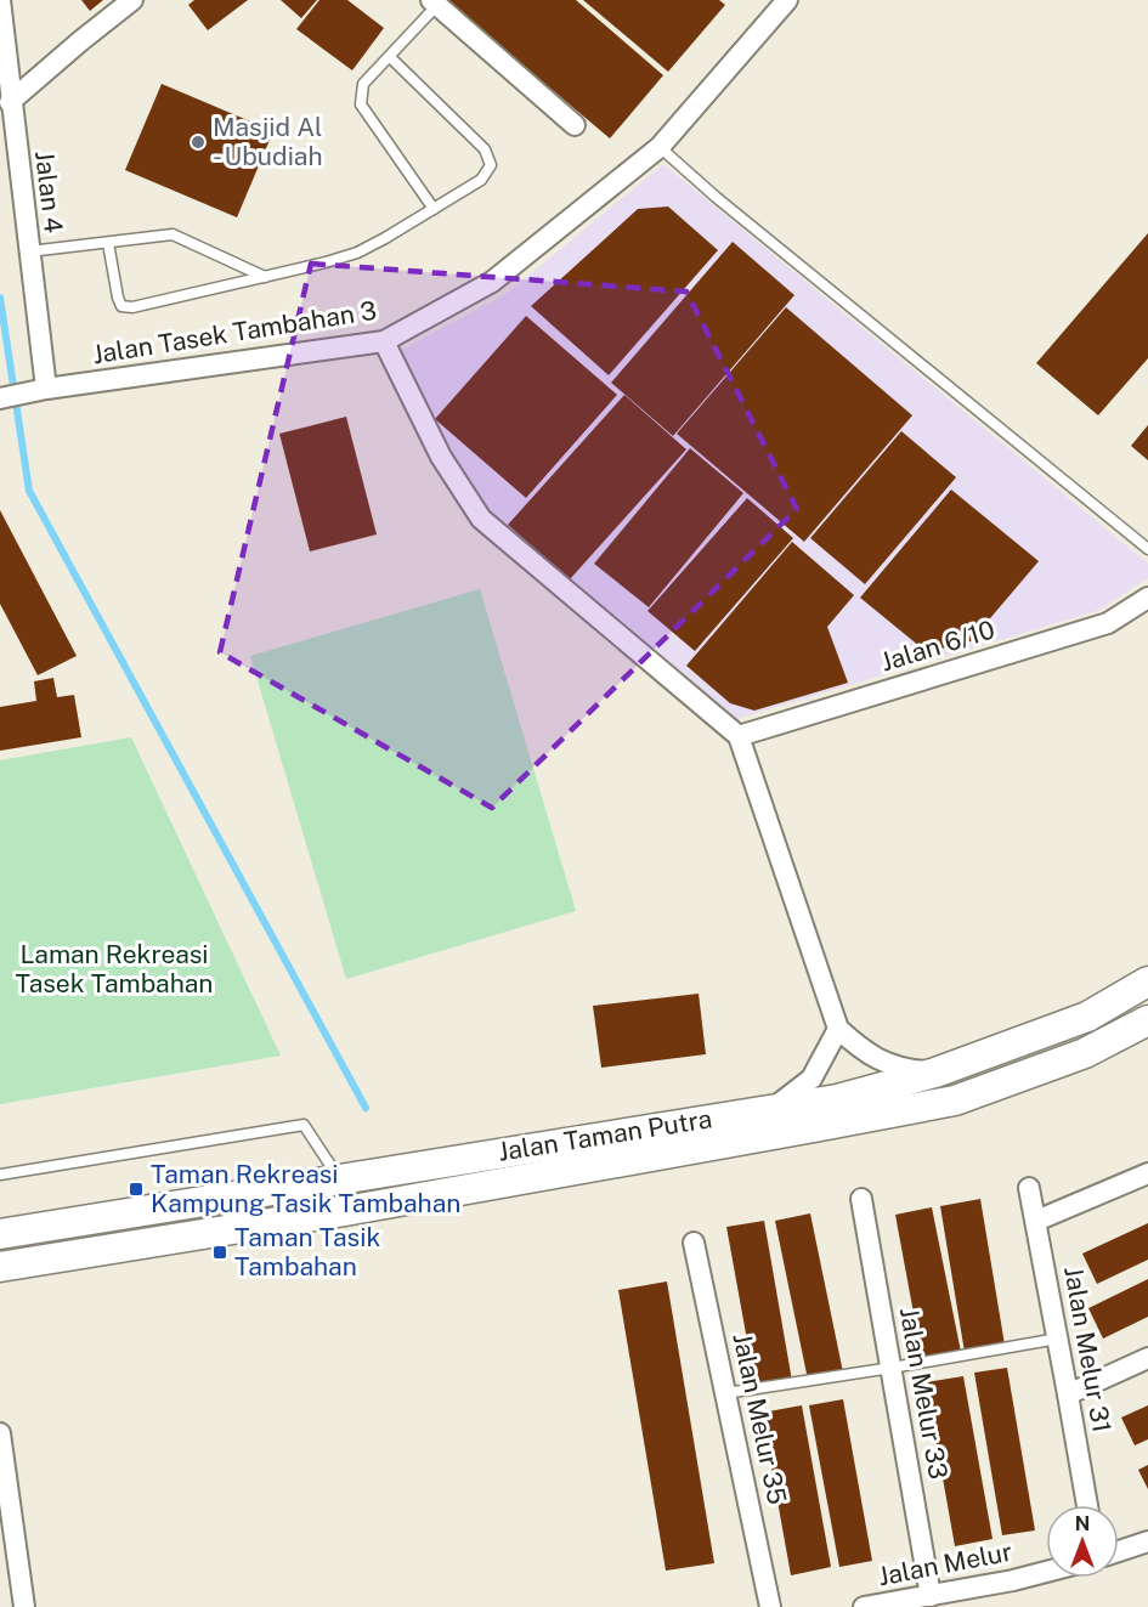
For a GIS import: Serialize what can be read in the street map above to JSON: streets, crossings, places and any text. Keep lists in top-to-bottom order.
{
  "streets": {
    "street": [
      "Jalan 4",
      "Jalan Tasek Tambahan 3",
      "Jalan 6/10",
      "Jalan Taman Putra",
      "Jalan Melur 31",
      "Jalan Melur 33",
      "Jalan Melur 35",
      "Jalan Melur"
    ]
  },
  "crossings": [
    ["Jalan 4", "Jalan Tasek Tambahan 3"],
    ["Jalan Melur 33", "Jalan Melur"]
  ],
  "parks": ["Laman Rekreasi Tasek Tambahan"],
  "places": {
    "other": ["Masjid Al - Ubudiah"],
    "transit": ["Taman Rekreasi Kampung Tasik Tambahan", "Taman Tasik Tambahan"]
  },
  "north": "top"
}
